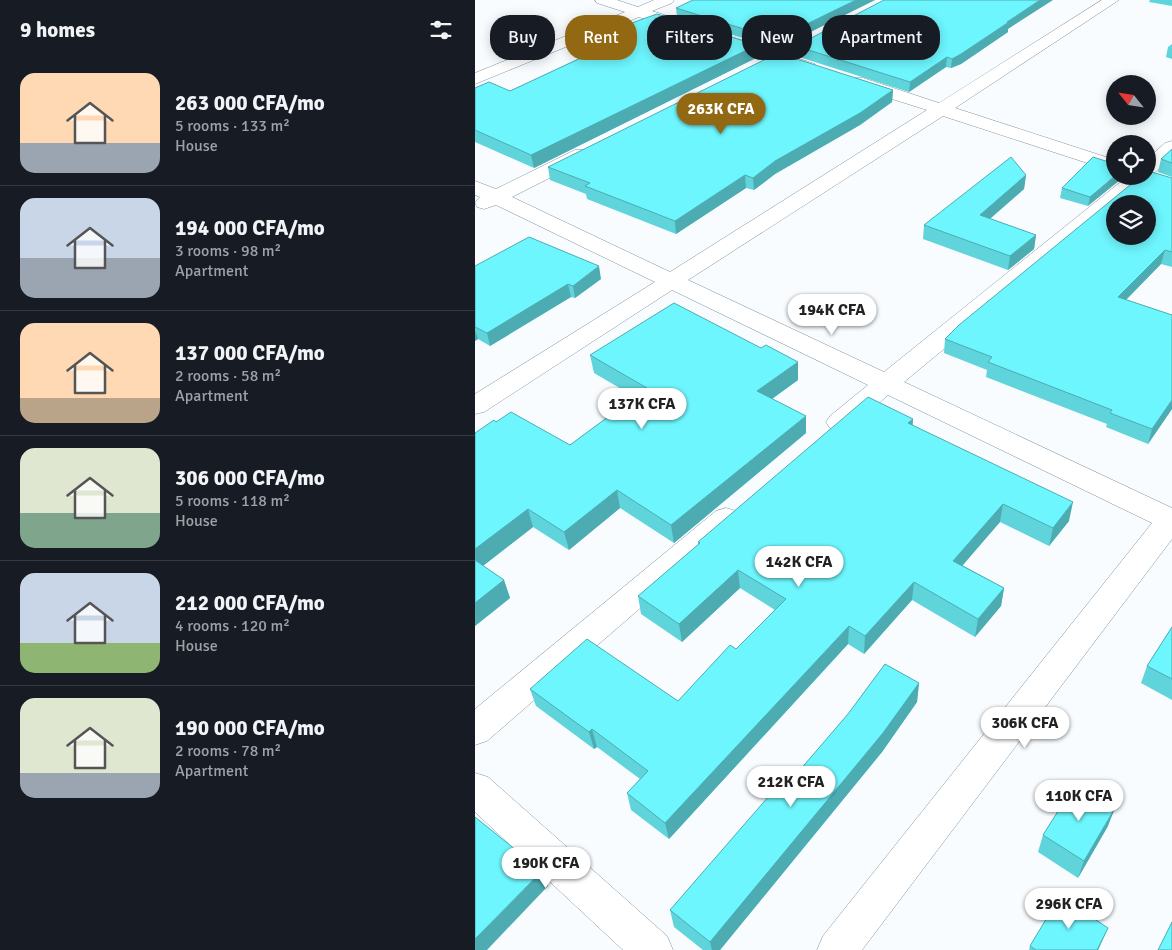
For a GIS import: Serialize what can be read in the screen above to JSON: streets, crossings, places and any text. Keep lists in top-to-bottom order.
{
  "north": "top left",
  "page": {
    "heading": "9 homes",
    "chip": [
      "Buy",
      "Rent",
      "Filters",
      "New",
      "Apartment"
    ],
    "list": [
      {
        "name": "263 000 CFA/mo",
        "note": "5 rooms · 133 m² · House"
      },
      {
        "name": "194 000 CFA/mo",
        "note": "3 rooms · 98 m² · Apartment"
      },
      {
        "name": "137 000 CFA/mo",
        "note": "2 rooms · 58 m² · Apartment"
      },
      {
        "name": "306 000 CFA/mo",
        "note": "5 rooms · 118 m² · House"
      },
      {
        "name": "212 000 CFA/mo",
        "note": "4 rooms · 120 m² · House"
      },
      {
        "name": "190 000 CFA/mo",
        "note": "2 rooms · 78 m² · Apartment"
      }
    ],
    "price": [
      "263K CFA",
      "194K CFA",
      "137K CFA",
      "142K CFA",
      "306K CFA",
      "212K CFA",
      "110K CFA",
      "190K CFA",
      "296K CFA"
    ]
  }
}
